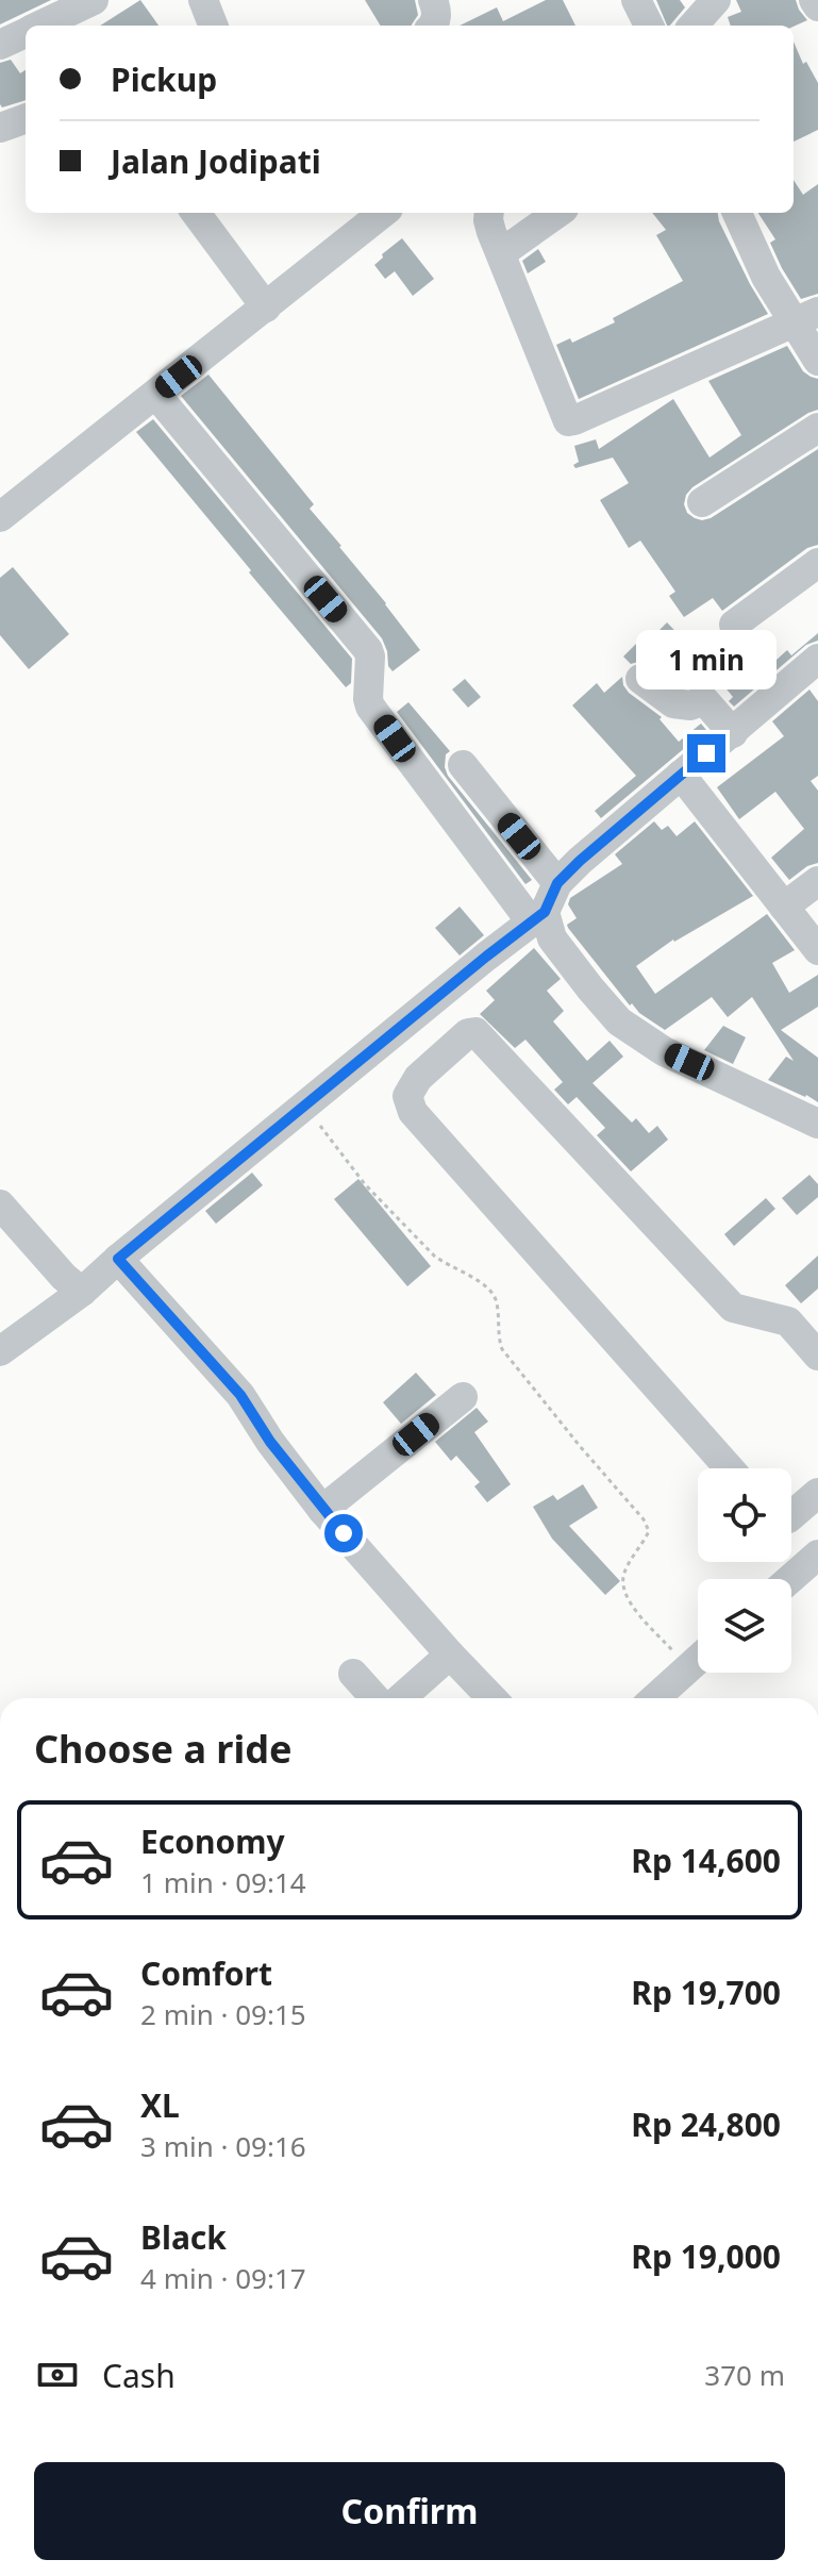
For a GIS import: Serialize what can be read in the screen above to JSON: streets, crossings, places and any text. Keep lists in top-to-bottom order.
{
  "page": {
    "banner": ["Pickup", "Jalan Jodipati"],
    "bubble": "1 min",
    "heading": "Choose a ride",
    "list": [
      {
        "name": "Economy",
        "note": "1 min · 09:14",
        "value": "Rp 14,600"
      },
      {
        "name": "Comfort",
        "note": "2 min · 09:15",
        "value": "Rp 19,700"
      },
      {
        "name": "XL",
        "note": "3 min · 09:16",
        "value": "Rp 24,800"
      },
      {
        "name": "Black",
        "note": "4 min · 09:17",
        "value": "Rp 19,000"
      }
    ],
    "pay": ["Cash", "370 m"],
    "buttons": "Confirm"
  }
}
